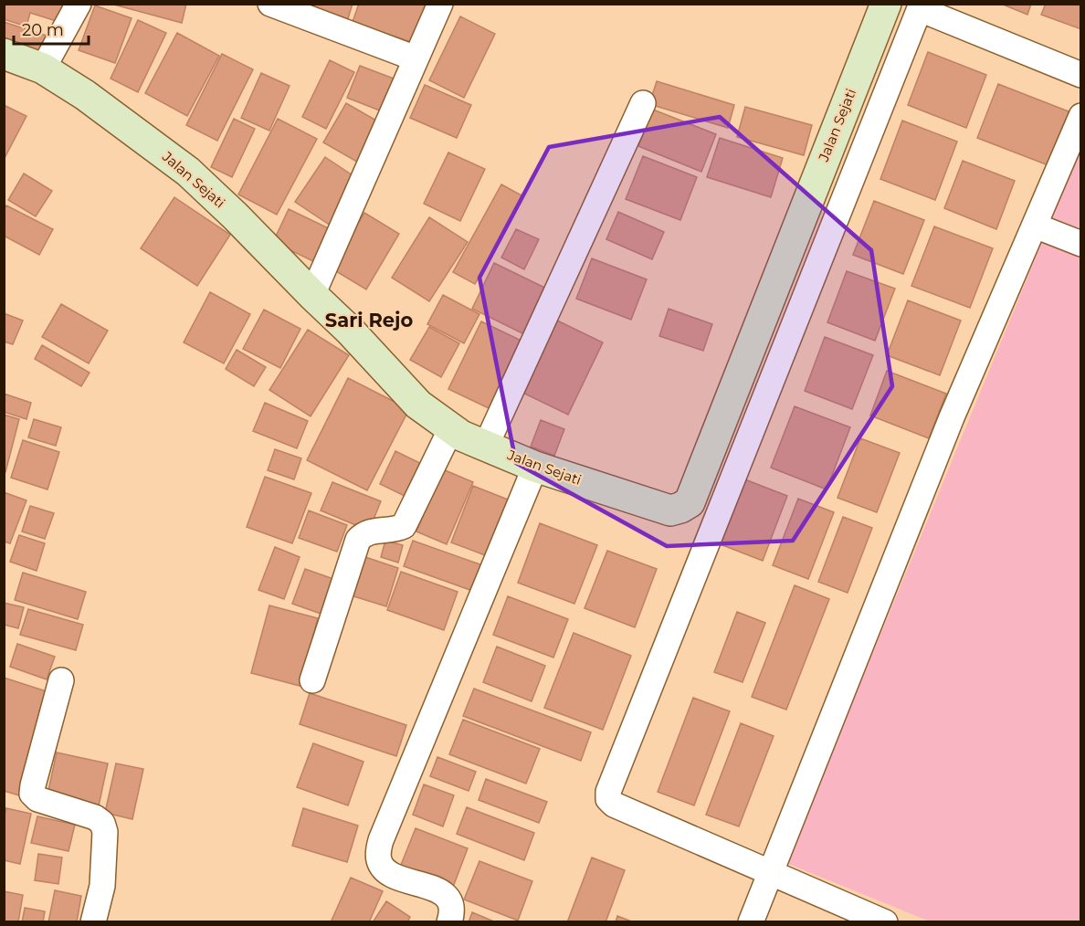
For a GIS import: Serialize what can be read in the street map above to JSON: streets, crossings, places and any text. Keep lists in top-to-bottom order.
{
  "streets": {
    "street": ["Jalan Sejati"]
  },
  "districts": ["Sari Rejo"],
  "scale_bar": "20 m"
}
